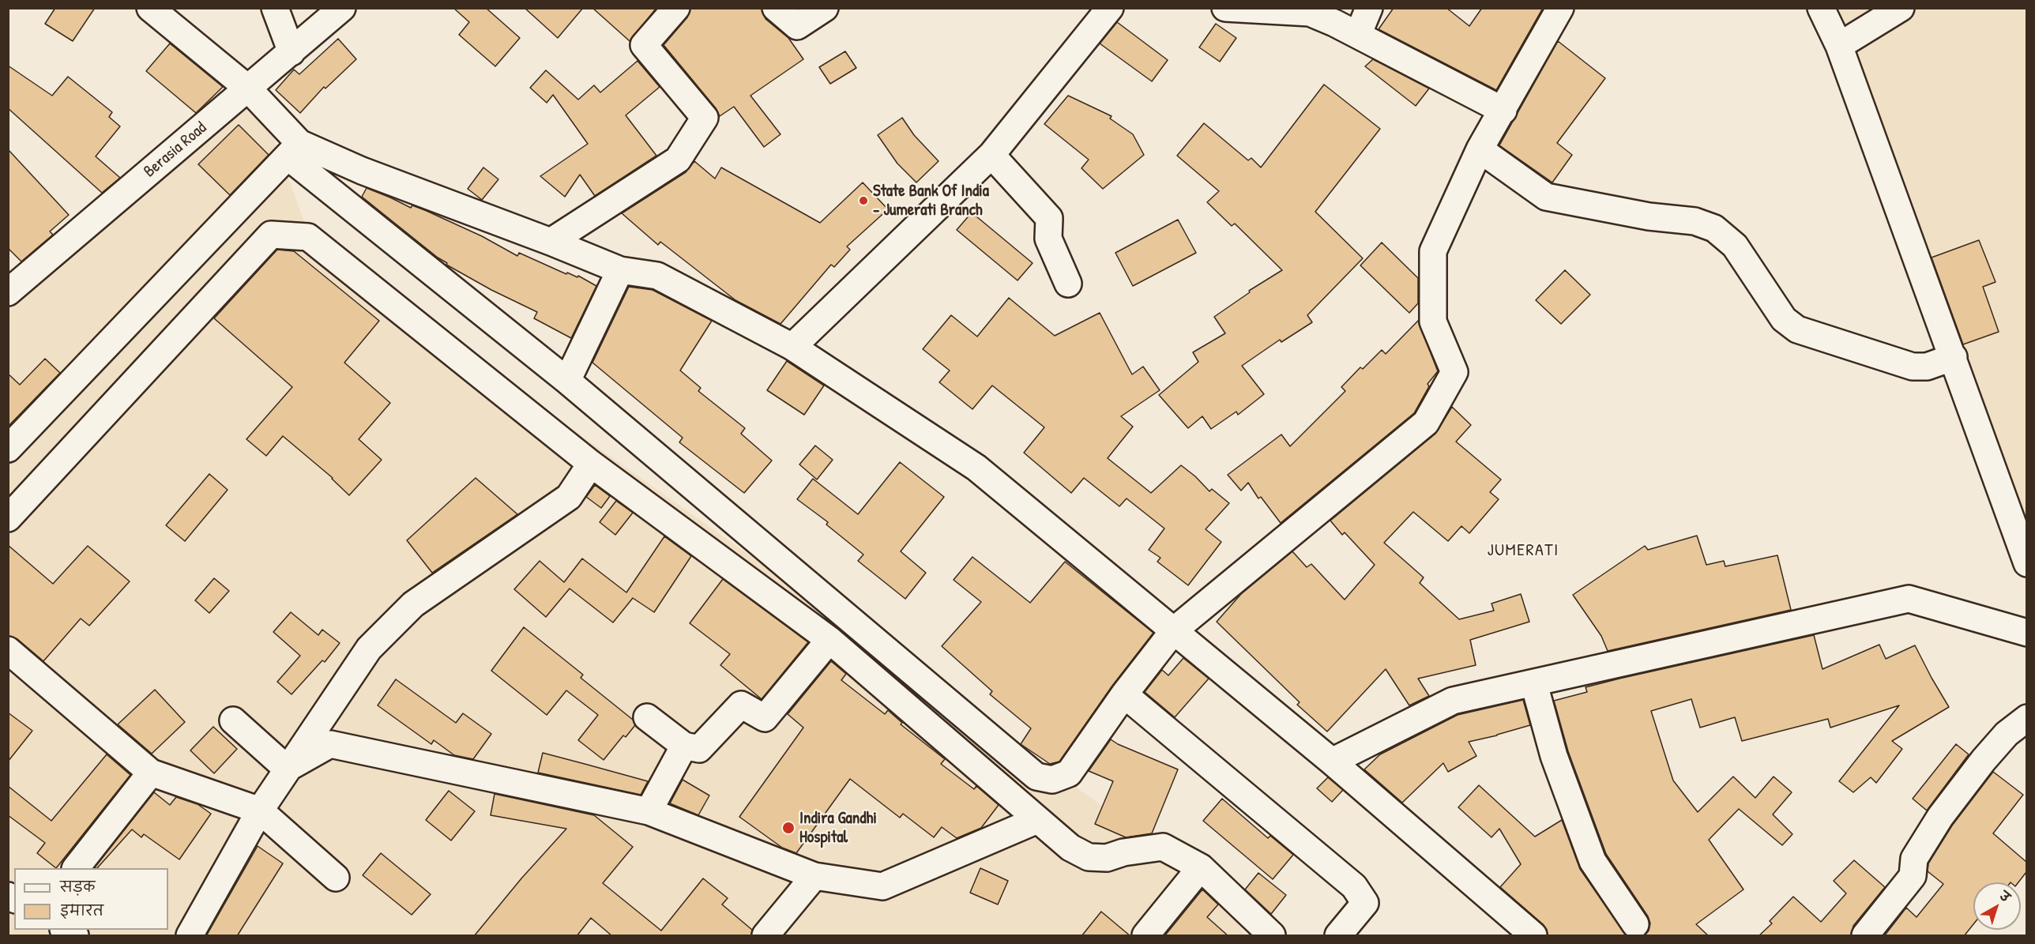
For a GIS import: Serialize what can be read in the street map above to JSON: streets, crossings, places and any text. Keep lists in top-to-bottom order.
{
  "streets": {
    "street": ["Berasia Road"]
  },
  "districts": ["JUMERATI"],
  "places": ["State Bank Of India - Jumerati Branch", "Indira Gandhi Hospital"],
  "legend": ["सड़क", "इमारत"],
  "north": "top right"
}
